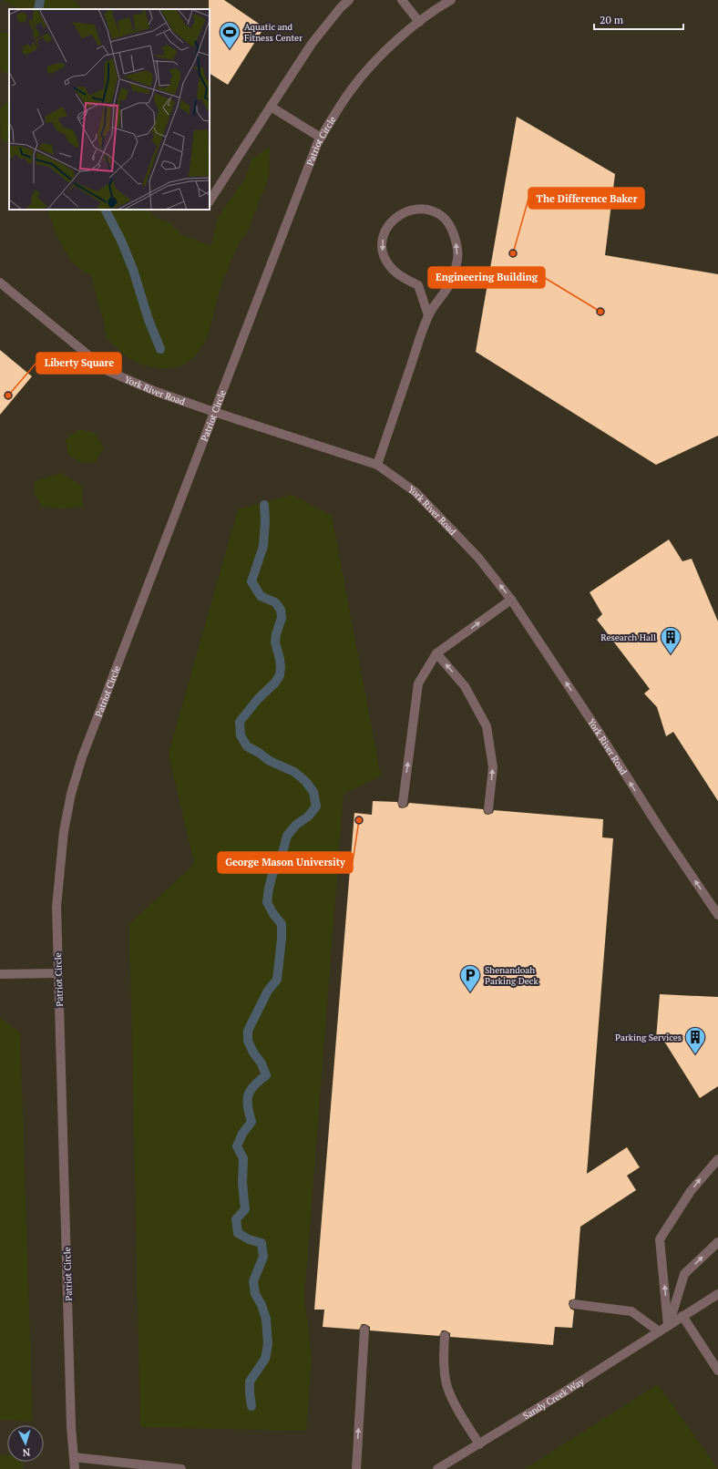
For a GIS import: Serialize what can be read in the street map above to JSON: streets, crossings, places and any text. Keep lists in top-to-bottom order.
{
  "streets": {
    "street": ["Patriot Circle", "York River Road", "Sandy Creek Way"]
  },
  "crossings": [
    ["Patriot Circle", "York River Road"]
  ],
  "one_way": ["York River Road"],
  "places": {
    "sports": ["Aquatic and Fitness Center"],
    "other": [
      "The Difference Baker",
      "Engineering Building",
      "Liberty Square",
      "George Mason University"
    ],
    "building": ["Research Hall", "Parking Services"],
    "parking": ["Shenandoah Parking Deck"]
  },
  "scale_bar": "20 m",
  "north": "bottom"
}
